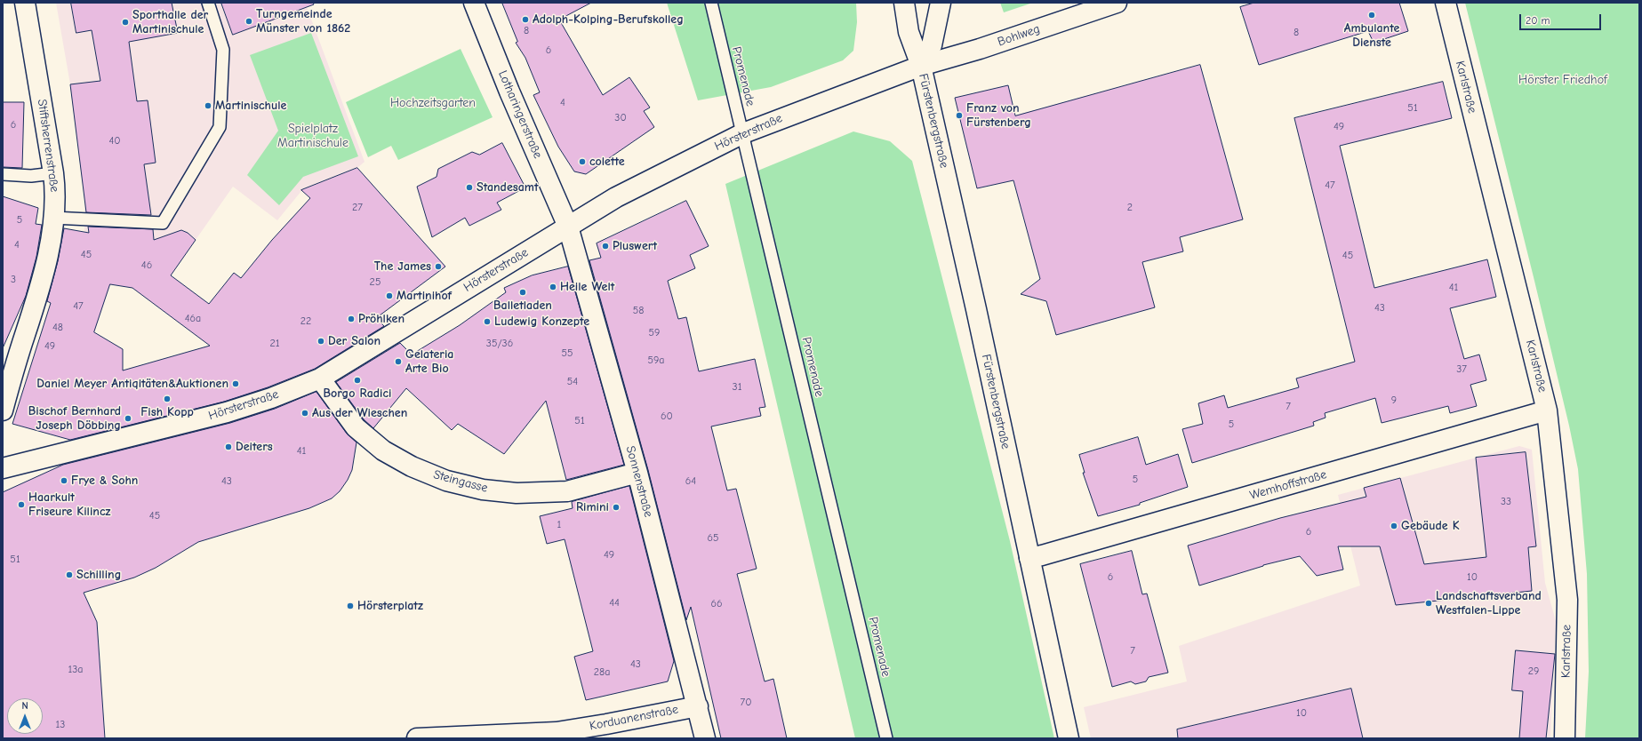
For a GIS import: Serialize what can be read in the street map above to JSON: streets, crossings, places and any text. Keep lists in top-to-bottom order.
{
  "streets": {
    "street": [
      "Bohlweg",
      "Karlstraße",
      "Lotharingerstraße",
      "Fürstenbergstraße",
      "Hörsterstraße",
      "Stiftsherrenstraße",
      "Steingasse",
      "Sonnenstraße",
      "Wemhoffstraße",
      "Korduanenstraße"
    ],
    "lane": ["Promenade"]
  },
  "crossings": [
    ["Bohlweg", "Fürstenbergstraße"],
    ["Bohlweg", "Hörsterstraße"],
    ["Promenade", "Hörsterstraße"],
    ["Karlstraße", "Wemhoffstraße"],
    ["Lotharingerstraße", "Hörsterstraße"],
    ["Lotharingerstraße", "Sonnenstraße"],
    ["Fürstenbergstraße", "Hörsterstraße"],
    ["Fürstenbergstraße", "Wemhoffstraße"],
    ["Hörsterstraße", "Steingasse"],
    ["Hörsterstraße", "Sonnenstraße"],
    ["Steingasse", "Sonnenstraße"],
    ["Sonnenstraße", "Korduanenstraße"]
  ],
  "parks": ["Hörster Friedhof", "Hochzeitsgarten", "Spielplatz Martinischule"],
  "places": [
    "Ambulante Dienste",
    "Adolph-Kolping-Berufskolleg",
    "Turngemeinde Münster von 1862",
    "Sporthalle der Martinischule",
    "Martinischule",
    "Franz von Fürstenberg",
    "colette",
    "Standesamt",
    "Pluswert",
    "The James",
    "Heile Welt",
    "Balletladen",
    "Martinihof",
    "Pröhlken",
    "Ludewig Konzepte",
    "Der Salon",
    "Gelateria Arte Bio",
    "Borgo Radici",
    "Daniel Meyer Antiqitäten&Auktionen",
    "Fish Kopp",
    "Aus der Wieschen",
    "Bischof Bernhard Joseph Döbbing",
    "Deiters",
    "Frye & Sohn",
    "Haarkult Friseure Kilincz",
    "Rimini",
    "Gebäude K",
    "Schilling",
    "Landschaftsverband Westfalen-Lippe",
    "Hörsterplatz"
  ],
  "house_numbers": [
    "8",
    "8",
    "6",
    "4",
    "51",
    "30",
    "6",
    "49",
    "40",
    "47",
    "27",
    "2",
    "5",
    "4",
    "45",
    "45",
    "46",
    "3",
    "25",
    "41",
    "47",
    "43",
    "58",
    "46a",
    "22",
    "48",
    "59",
    "21",
    "35/36",
    "49",
    "55",
    "59a",
    "37",
    "54",
    "31",
    "9",
    "7",
    "60",
    "51",
    "5",
    "41",
    "5",
    "43",
    "64",
    "33",
    "45",
    "1",
    "6",
    "65",
    "49",
    "51",
    "6",
    "10",
    "44",
    "66",
    "7",
    "43",
    "13a",
    "29",
    "28a",
    "70",
    "10",
    "13"
  ],
  "scale_bar": "20 m",
  "north": "top"
}
